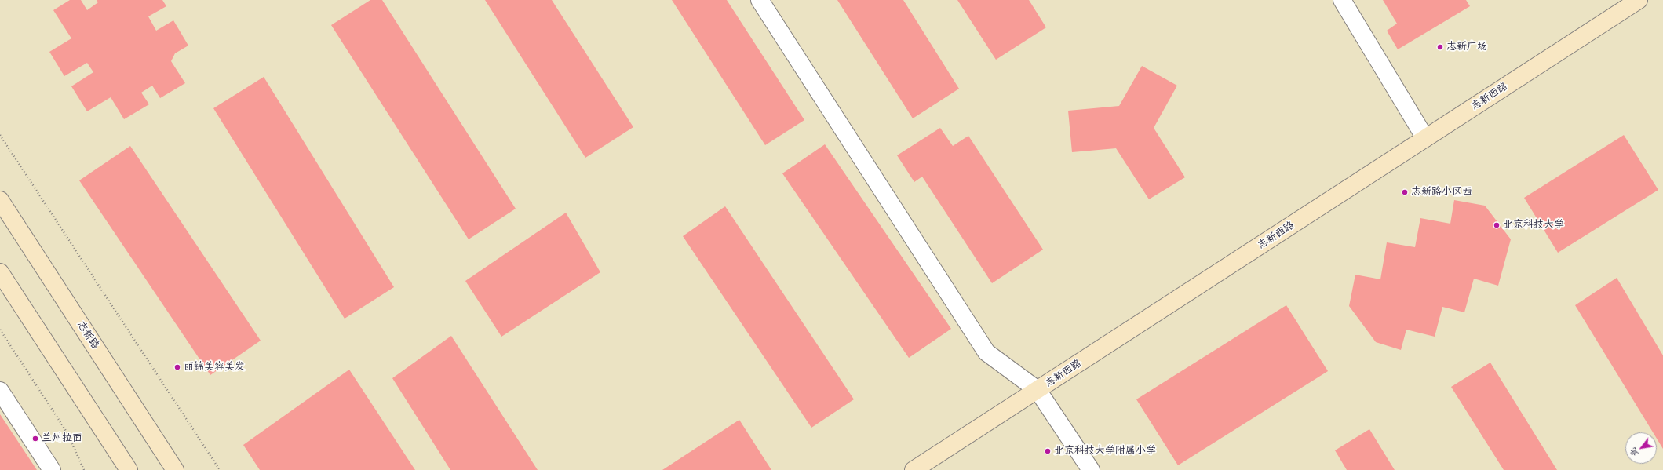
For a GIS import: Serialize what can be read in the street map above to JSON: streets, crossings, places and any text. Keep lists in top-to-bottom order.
{
  "streets": {
    "street": ["志新西路", "志新路"]
  },
  "places": [
    "志新广场",
    "志新路小区西",
    "北京科技大学",
    "丽锦美容美发",
    "兰州拉面",
    "北京科技大学附属小学"
  ],
  "north": "bottom left"
}
